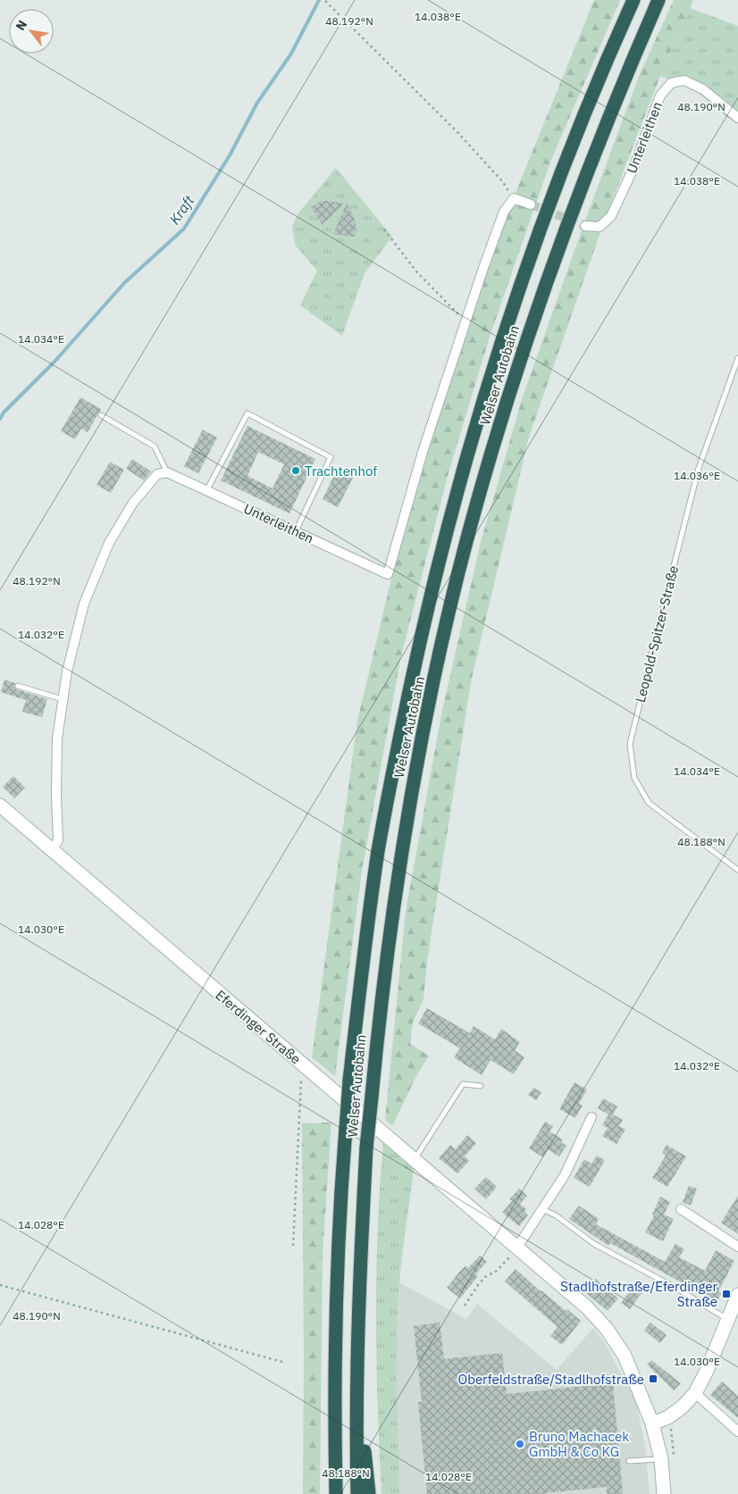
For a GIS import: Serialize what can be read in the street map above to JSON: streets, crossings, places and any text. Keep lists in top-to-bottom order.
{
  "streets": {
    "highway": ["Welser Autobahn"],
    "main road": ["Eferdinger Straße"],
    "street": ["Unterleithen"],
    "lane": ["Leopold-Spitzer-Straße"]
  },
  "water": ["Kraft"],
  "places": {
    "other": ["Trachtenhof", "Bruno Machacek GmbH & Co KG"],
    "transit": ["Stadlhofstraße/Eferdinger Straße", "Oberfeldstraße/Stadlhofstraße"]
  },
  "north": "top left",
  "coordinates": [
    "14.038°E",
    "48.192°N",
    "48.190°N",
    "14.034°E",
    "14.036°E",
    "14.032°E",
    "48.188°N",
    "14.030°E",
    "14.028°E"
  ]
}
